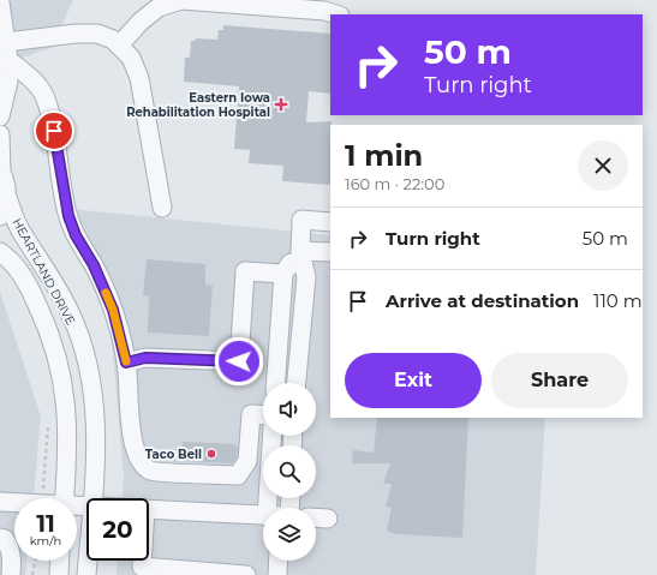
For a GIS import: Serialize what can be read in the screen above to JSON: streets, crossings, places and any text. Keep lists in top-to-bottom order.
{
  "streets": {
    "street": ["HEARTLAND DRIVE"]
  },
  "places": {
    "health": ["Eastern Iowa Rehabilitation Hospital"],
    "other": ["Taco Bell"]
  },
  "page": {
    "turn": ["50 m", "Turn right"],
    "heading": ["1 min", "160 m · 22:00"],
    "list": [
      {
        "name": "Turn right",
        "value": "50 m"
      },
      {
        "name": "Arrive at destination",
        "value": "110 m"
      }
    ],
    "buttons": ["Exit", "Share"],
    "speed": "11 km/h",
    "limit": "20"
  }
}
